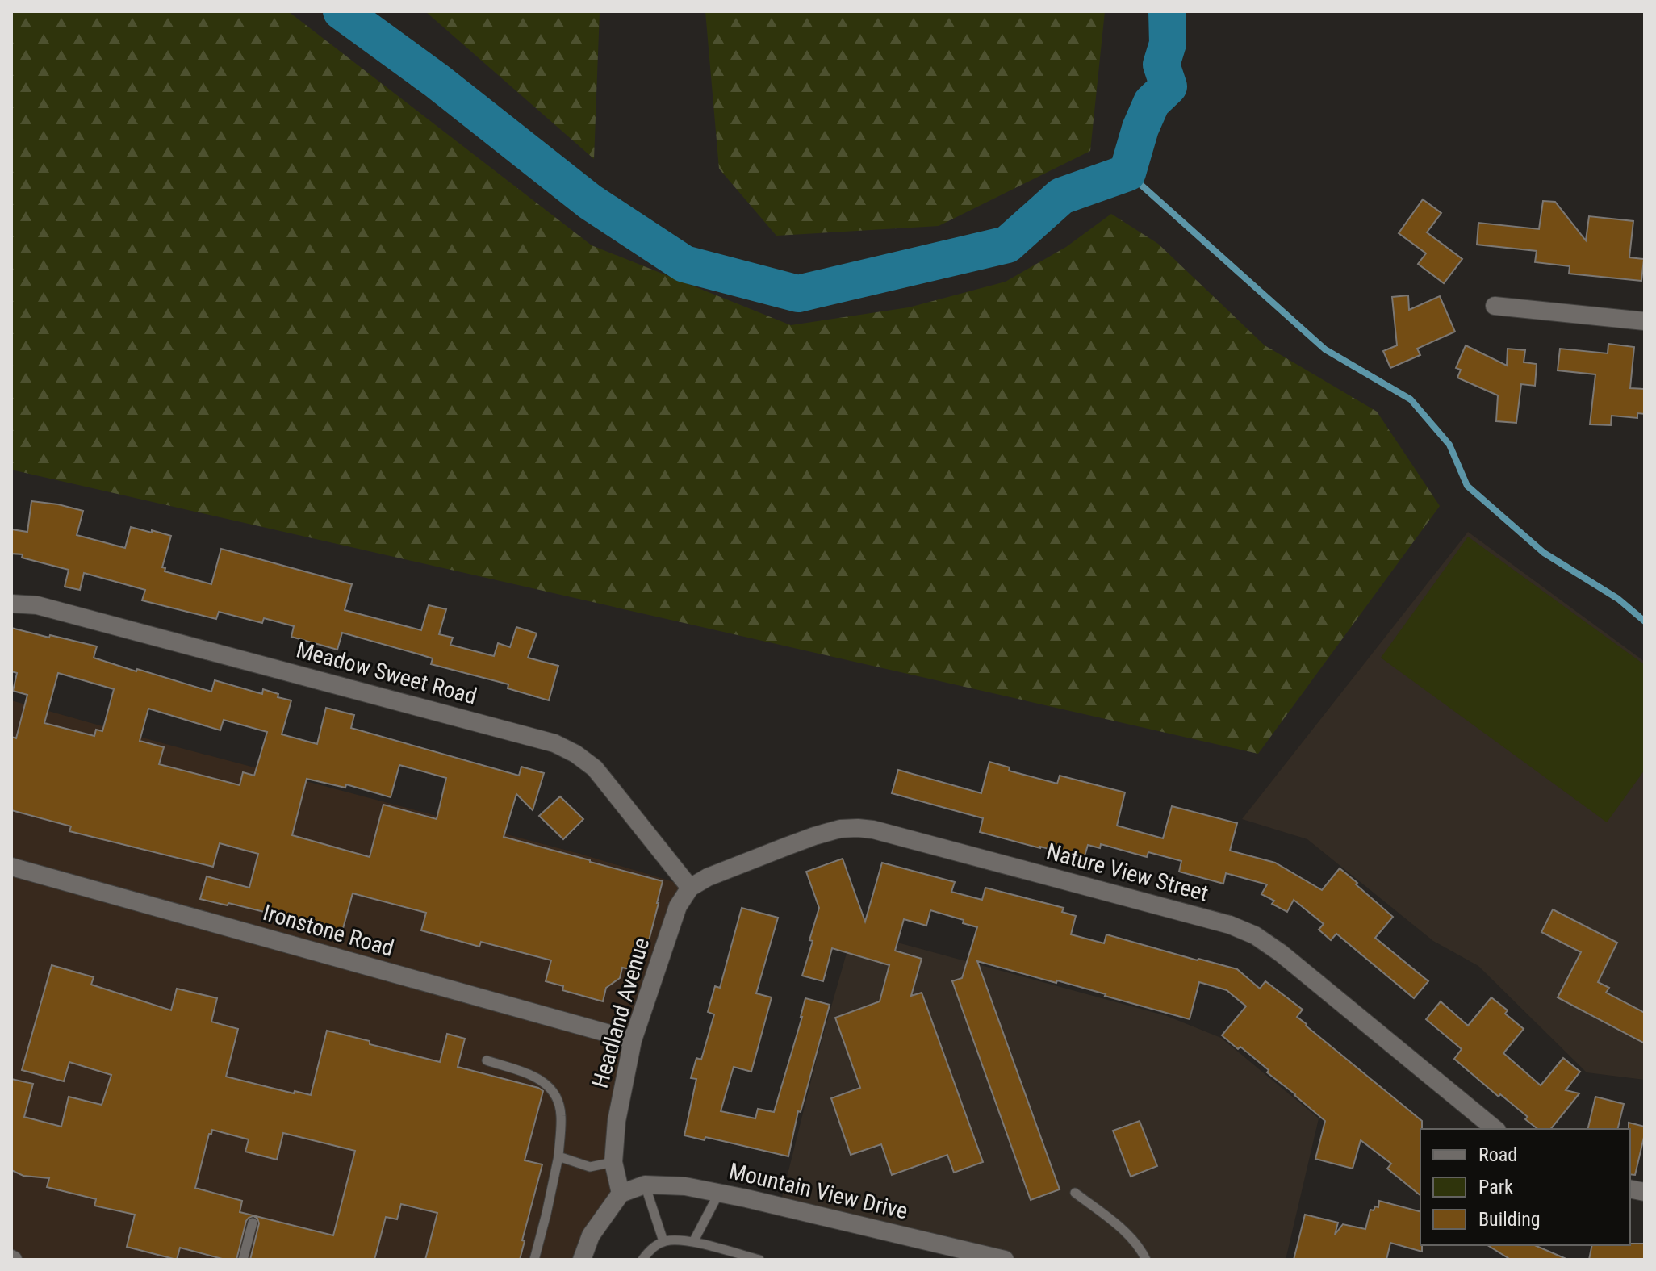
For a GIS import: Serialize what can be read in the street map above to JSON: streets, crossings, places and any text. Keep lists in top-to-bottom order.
{
  "streets": {
    "street": [
      "Meadow Sweet Road",
      "Nature View Street",
      "Ironstone Road",
      "Headland Avenue",
      "Mountain View Drive"
    ]
  },
  "crossings": [
    ["Meadow Sweet Road", "Nature View Street"],
    ["Meadow Sweet Road", "Headland Avenue"],
    ["Nature View Street", "Headland Avenue"],
    ["Ironstone Road", "Headland Avenue"],
    ["Headland Avenue", "Mountain View Drive"]
  ],
  "legend": ["Road", "Park", "Building"]
}
